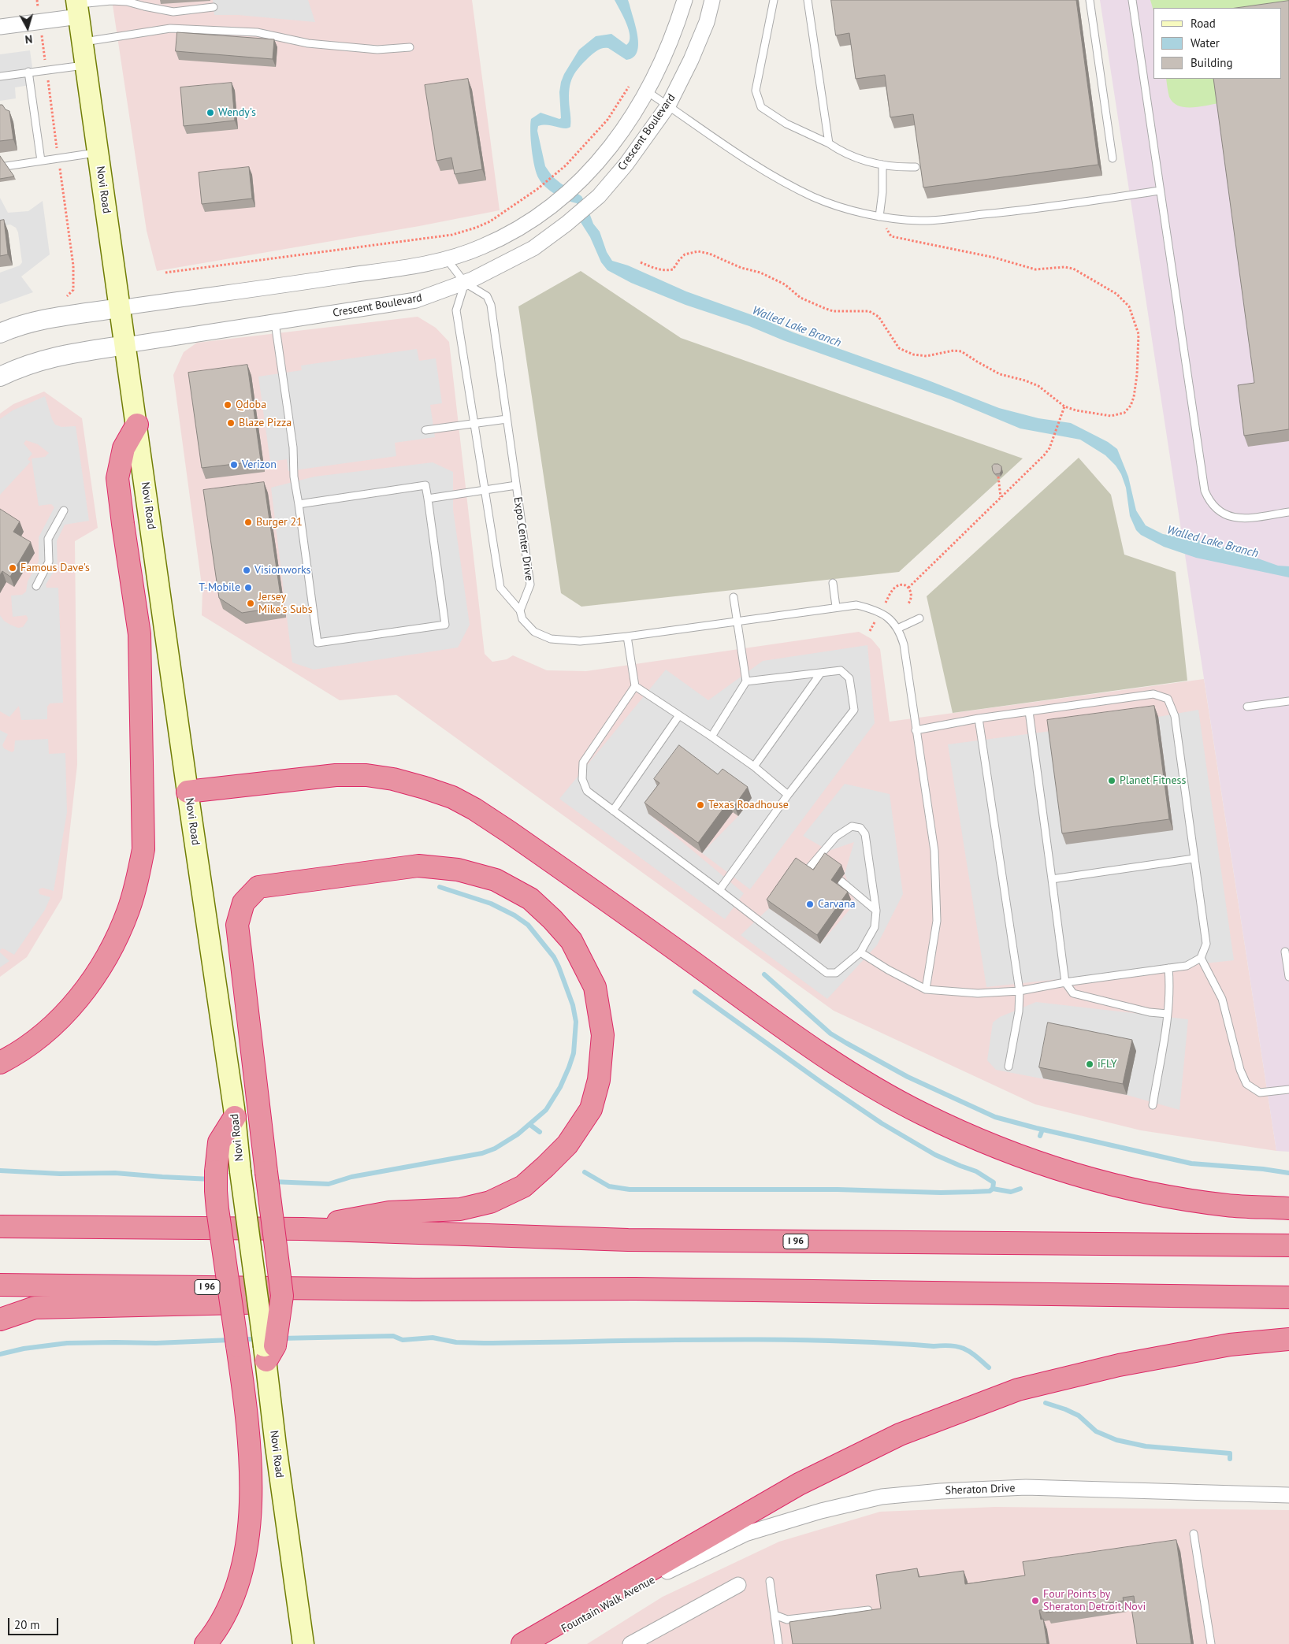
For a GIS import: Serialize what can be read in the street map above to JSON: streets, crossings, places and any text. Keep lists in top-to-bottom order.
{
  "streets": {
    "highway": ["I 96"],
    "main road": ["Novi Road"],
    "street": ["Crescent Boulevard", "Sheraton Drive", "Fountain Walk Avenue"],
    "lane": ["Expo Center Drive"]
  },
  "crossings": [
    ["Crescent Boulevard", "Novi Road"],
    ["Crescent Boulevard", "Expo Center Drive"],
    ["Sheraton Drive", "Fountain Walk Avenue"]
  ],
  "water": ["Walled Lake Branch"],
  "places": [
    "Wendy's",
    "Qdoba",
    "Blaze Pizza",
    "Verizon",
    "Burger 21",
    "Famous Dave's",
    "Visionworks",
    "T-Mobile",
    "Jersey Mike's Subs",
    "Planet Fitness",
    "Texas Roadhouse",
    "Carvana",
    "iFLY",
    "Four Points by Sheraton Detroit Novi"
  ],
  "legend": ["Road", "Water", "Building"],
  "scale_bar": "20 m",
  "north": "bottom"
}
